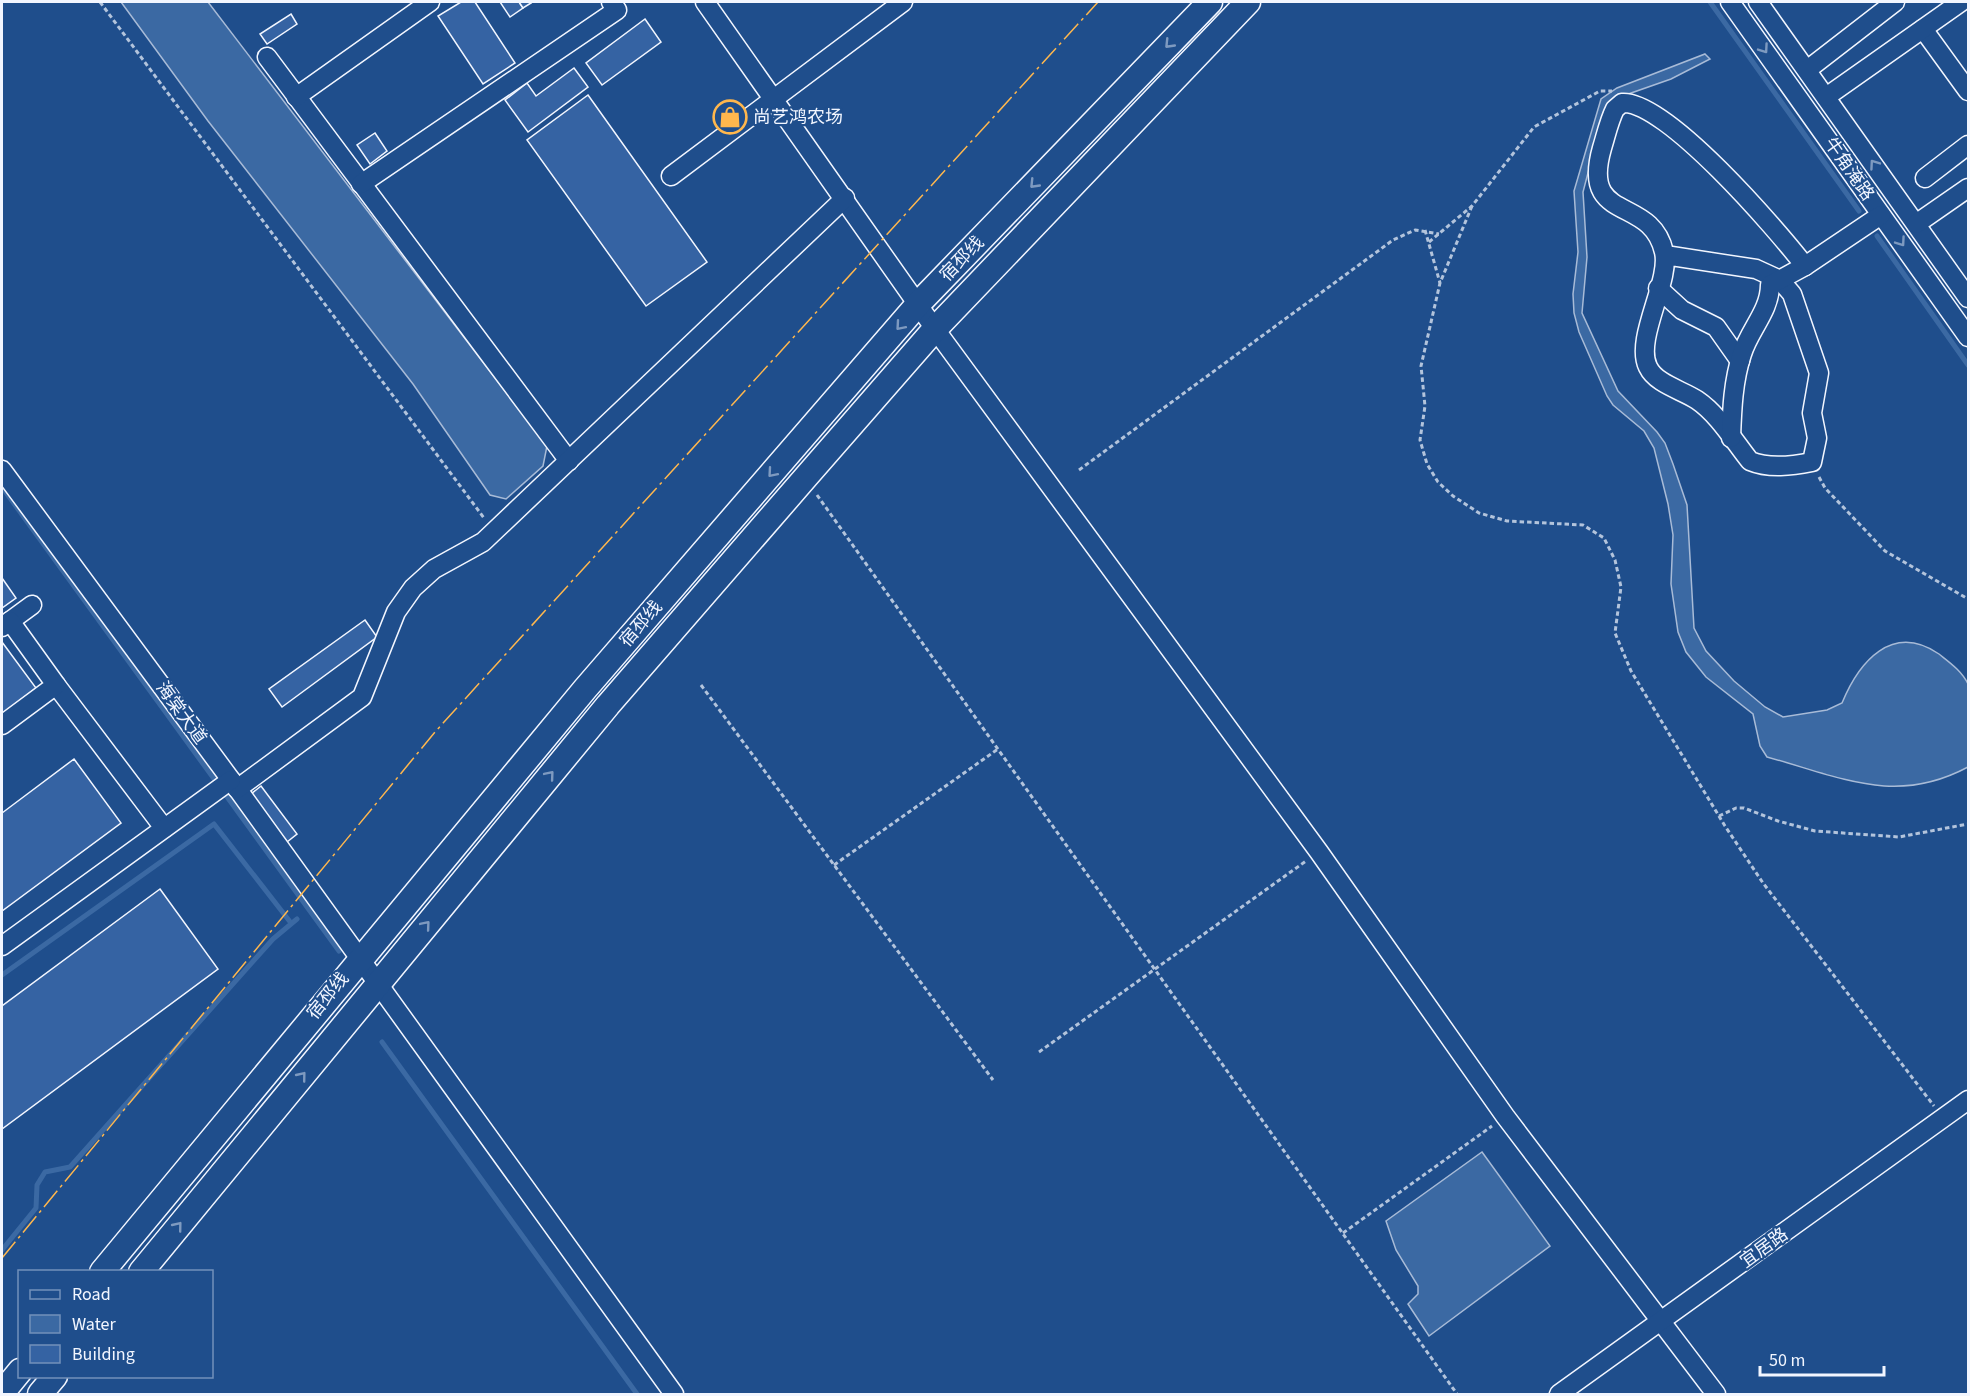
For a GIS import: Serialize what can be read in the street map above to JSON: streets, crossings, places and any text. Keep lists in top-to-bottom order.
{
  "streets": {
    "main road": ["宿邳线"],
    "street": ["牛角淹路", "海棠大道", "宜居路"]
  },
  "crossings": [
    ["宿邳线", "海棠大道"]
  ],
  "places": {
    "shop": ["尚艺鸿农场"]
  },
  "legend": ["Road", "Water", "Building"],
  "scale_bar": "50 m"
}
